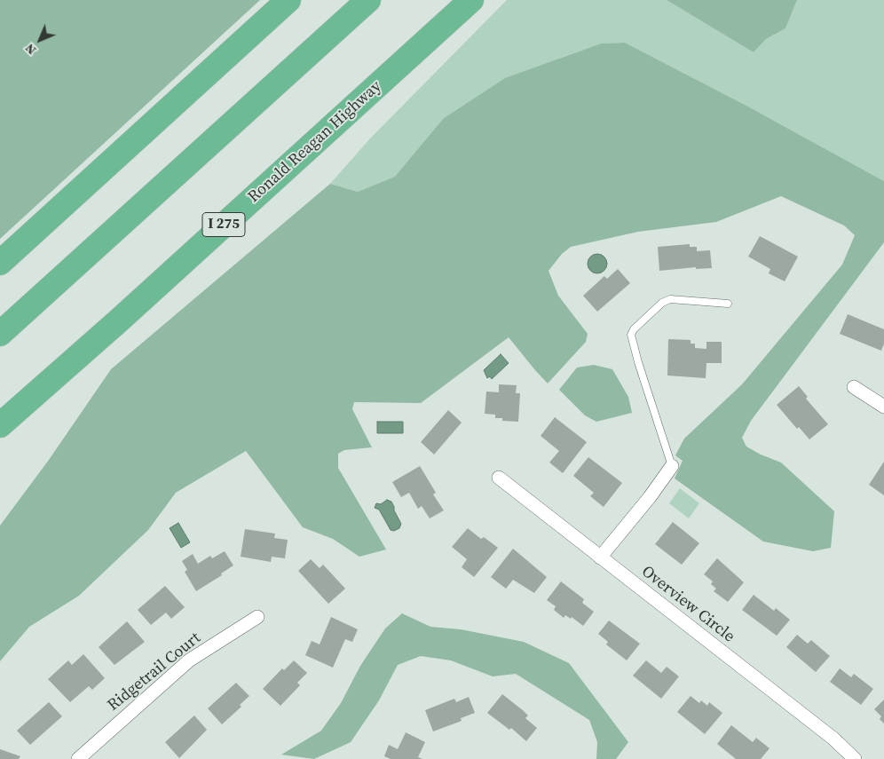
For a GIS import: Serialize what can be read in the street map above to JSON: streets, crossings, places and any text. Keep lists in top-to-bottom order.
{
  "streets": {
    "highway": ["Ronald Reagan Highway", "I 275"],
    "street": ["Overview Circle", "Ridgetrail Court"]
  },
  "north": "bottom left"
}
